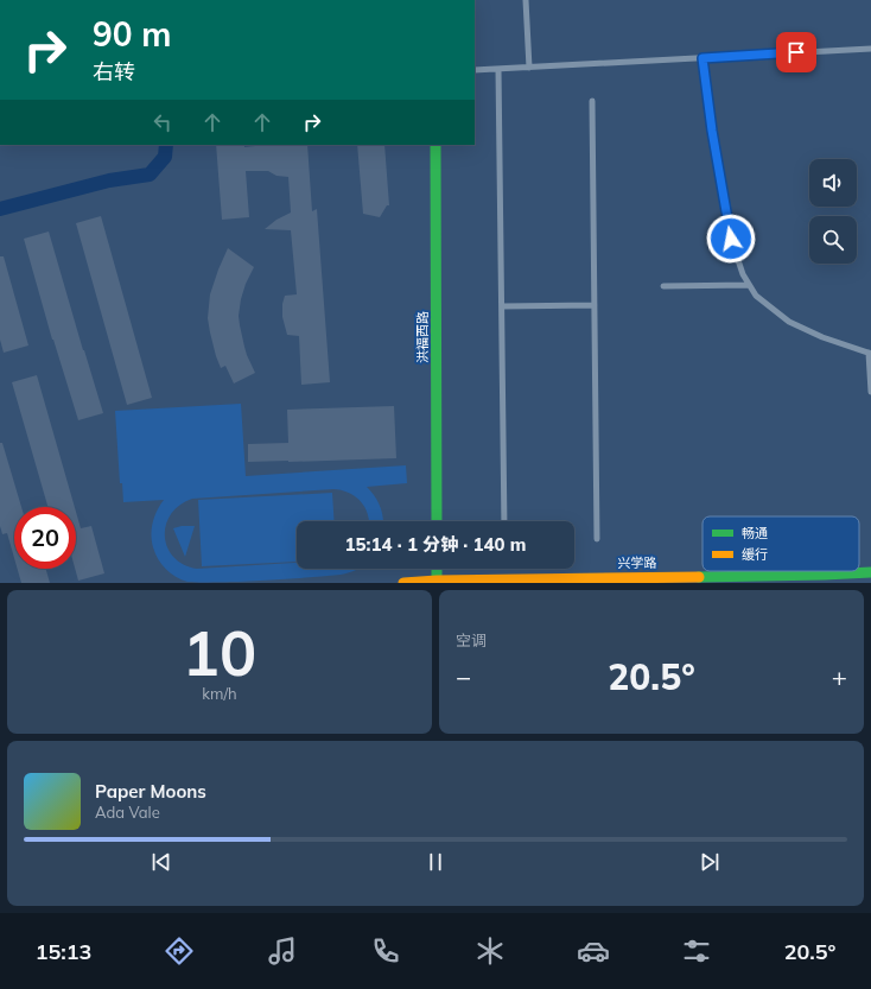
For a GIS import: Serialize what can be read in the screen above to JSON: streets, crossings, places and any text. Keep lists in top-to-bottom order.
{
  "streets": {
    "street": ["洪福西路", "兴学路"]
  },
  "legend": ["畅通", "缓行"],
  "page": {
    "turn": ["90 m", "右转"],
    "limit": "20",
    "trip": "15:14 · 1 分钟 · 140 m",
    "tile": [
      ["10", "km/h"],
      "空调"
    ],
    "heat": ["−", "20.5°", "+"],
    "song": ["Paper Moons", "Ada Vale"],
    "tabs": ["15:13", "20.5°"]
  }
}
